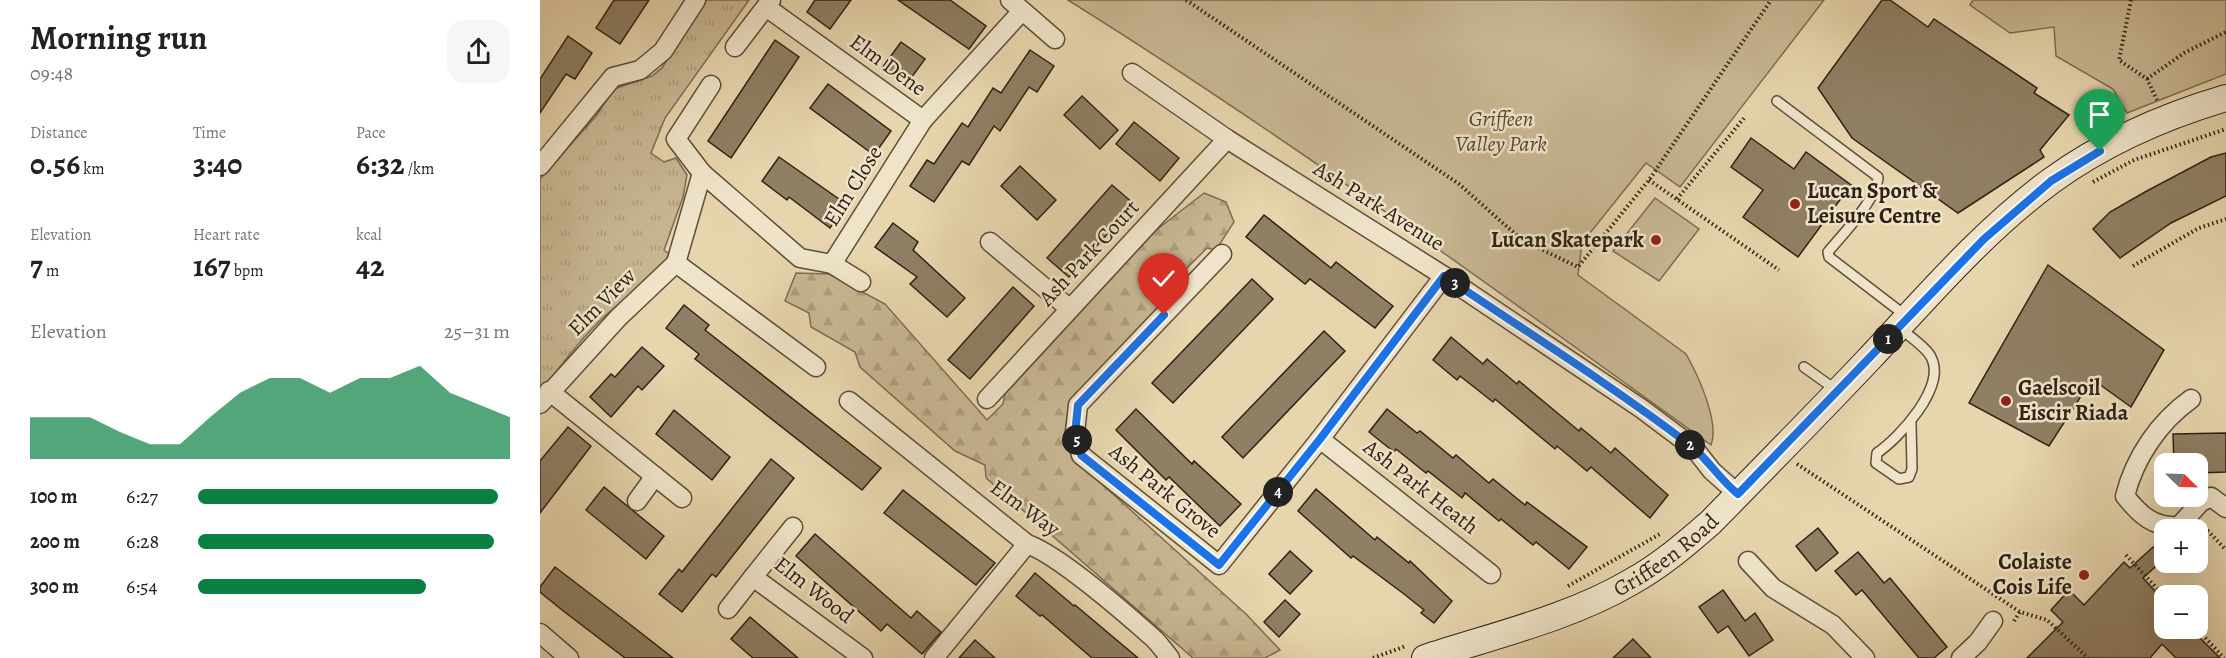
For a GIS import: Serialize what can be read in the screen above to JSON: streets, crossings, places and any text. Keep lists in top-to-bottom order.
{
  "streets": {
    "street": [
      "Elm Dene",
      "Elm Close",
      "Ash Park Avenue",
      "Ash Park Court",
      "Elm View",
      "Ash Park Heath",
      "Ash Park Grove",
      "Elm Way",
      "Griffeen Road",
      "Elm Wood"
    ]
  },
  "crossings": [
    ["Elm Dene", "Elm Close"],
    ["Ash Park Avenue", "Ash Park Court"],
    ["Ash Park Avenue", "Ash Park Grove"],
    ["Ash Park Avenue", "Griffeen Road"],
    ["Ash Park Heath", "Ash Park Grove"]
  ],
  "parks": ["Griffeen Valley Park"],
  "places": [
    "Lucan Sport & Leisure Centre",
    "Lucan Skatepark",
    "Gaelscoil Eiscir Riada",
    "Colaiste Cois Life"
  ],
  "north": "bottom right",
  "page": {
    "heading": ["Morning run", "09:48"],
    "stats": [
      ["Distance", "0.56 km"],
      ["Time", "3:40"],
      ["Pace", "6:32 /km"],
      ["Elevation", "7 m"],
      ["Heart rate", "167 bpm"],
      ["kcal", "42"]
    ],
    "pins": [
      "3",
      "1",
      "5",
      "2",
      "4"
    ],
    "chart": ["Elevation", "25–31 m"],
    "map_buttons": ["+", "−"],
    "list": [
      {
        "name": "100 m",
        "note": "6:27"
      },
      {
        "name": "200 m",
        "note": "6:28"
      },
      {
        "name": "300 m",
        "note": "6:54"
      }
    ]
  }
}
